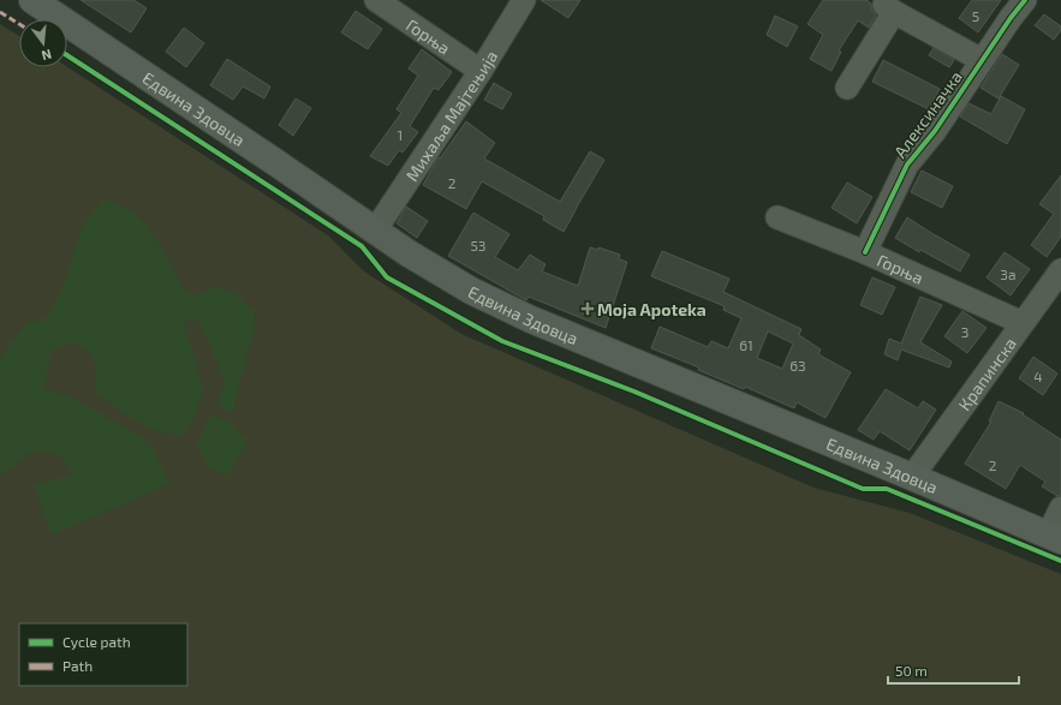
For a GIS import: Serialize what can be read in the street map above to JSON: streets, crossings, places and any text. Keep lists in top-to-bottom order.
{
  "streets": {
    "main road": ["Едвина Здовца"],
    "street": [
      "Горња",
      "Алексиначка",
      "Михаља Мајтењија",
      "Крапинска"
    ]
  },
  "crossings": [
    ["Горња", "Алексиначка"],
    ["Горња", "Михаља Мајтењија"],
    ["Горња", "Крапинска"],
    ["Едвина Здовца", "Михаља Мајтењија"],
    ["Едвина Здовца", "Крапинска"]
  ],
  "places": {
    "health": ["Moja Apoteka"]
  },
  "house_numbers": [
    "5",
    "1",
    "2",
    "53",
    "3a",
    "3",
    "61",
    "63",
    "4",
    "2"
  ],
  "legend": ["Cycle path", "Path"],
  "scale_bar": "50 m",
  "north": "bottom"
}
